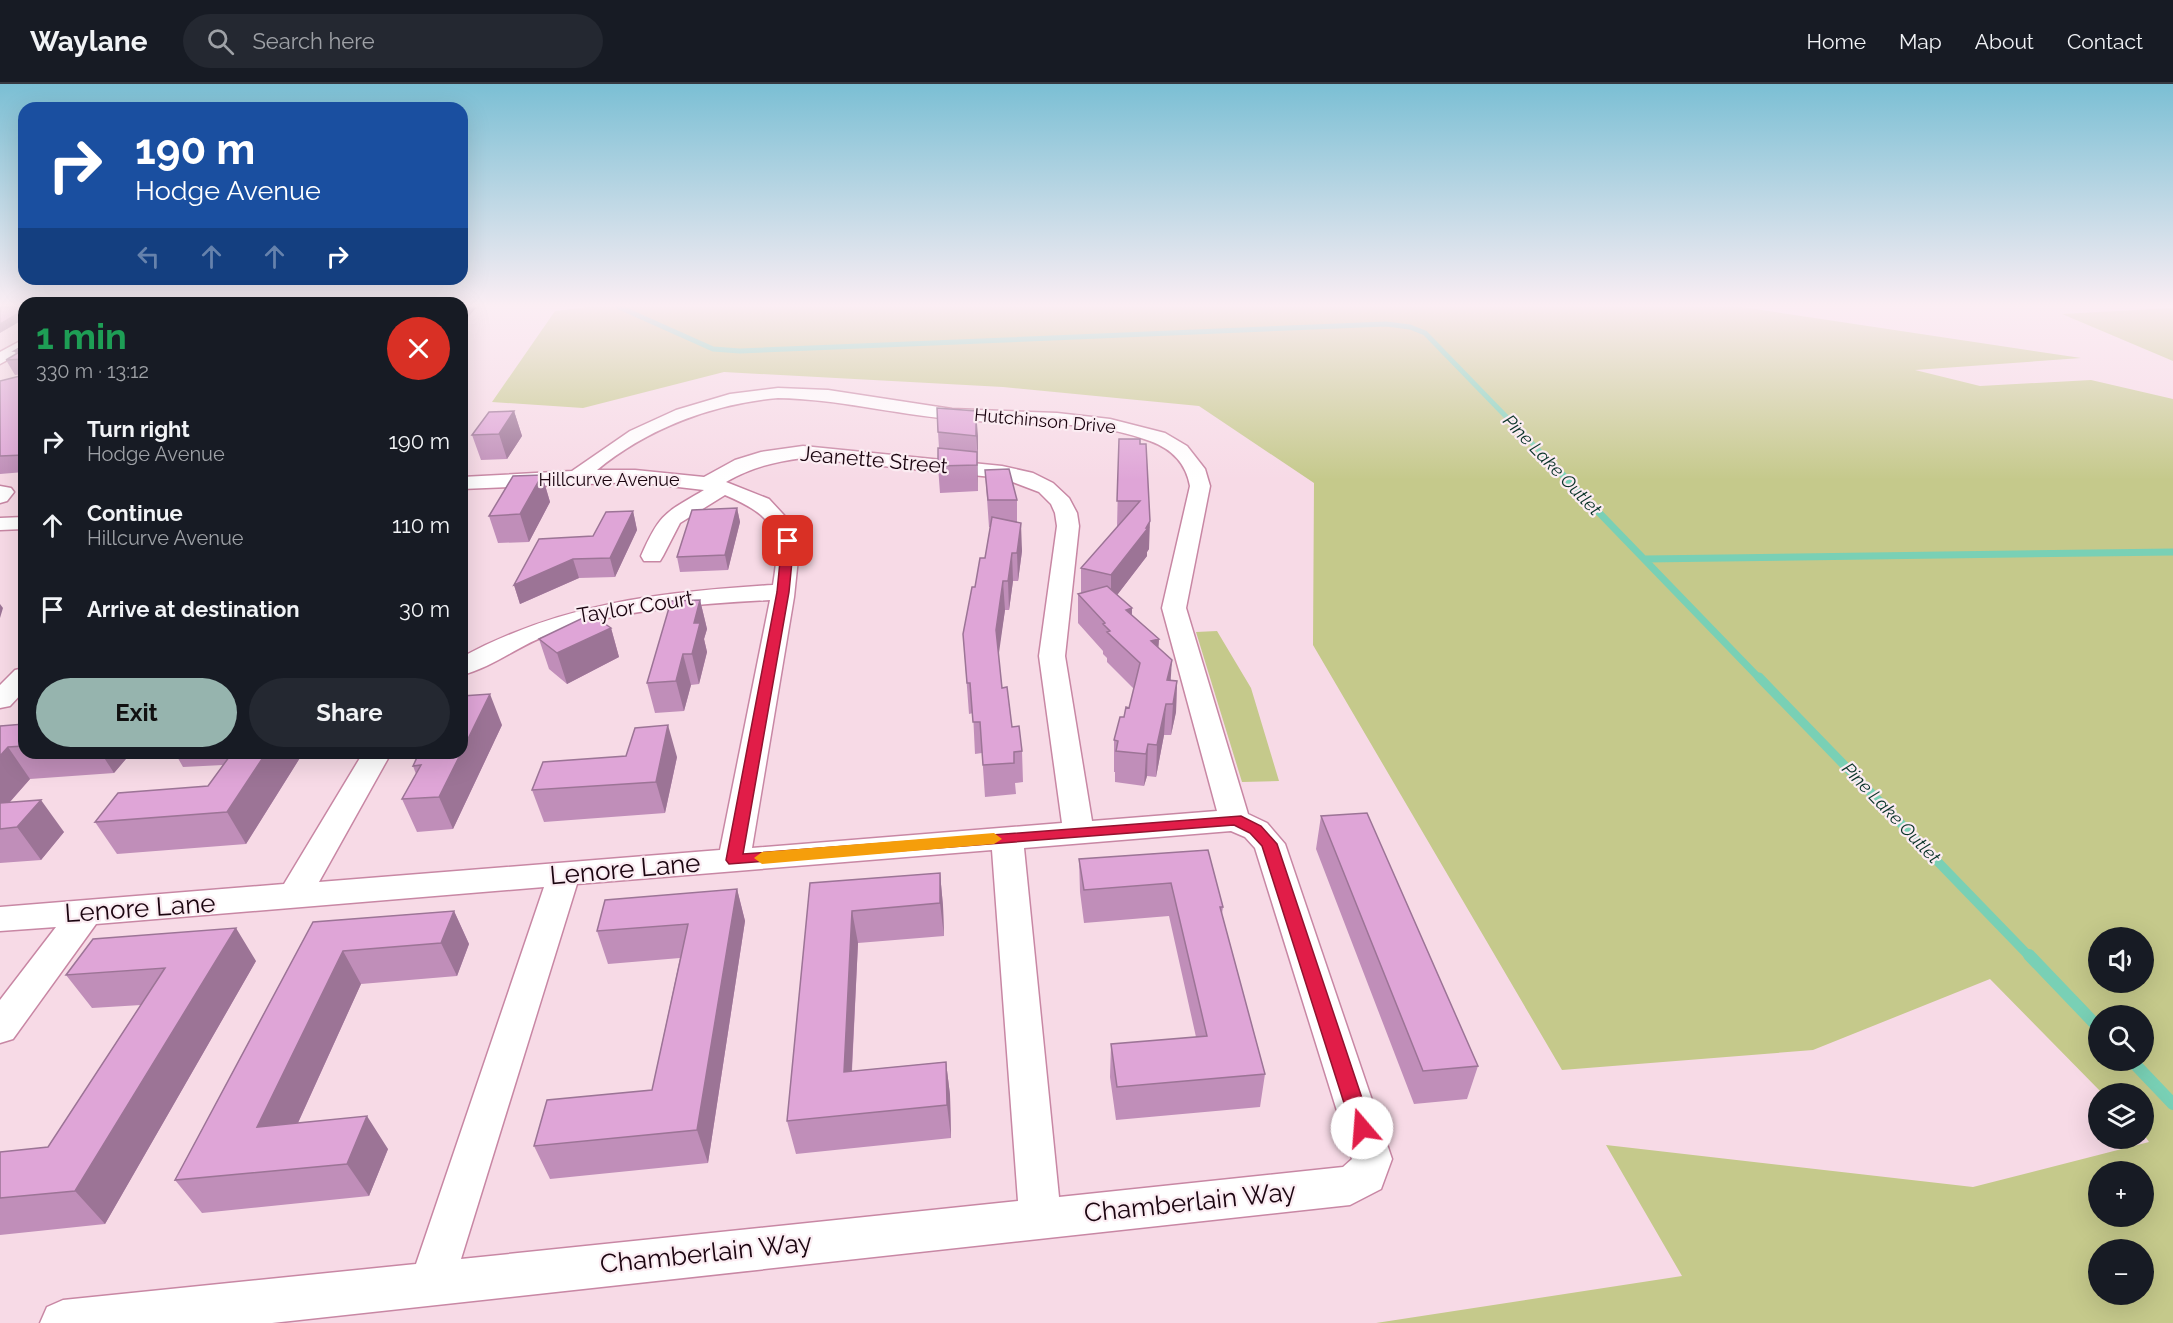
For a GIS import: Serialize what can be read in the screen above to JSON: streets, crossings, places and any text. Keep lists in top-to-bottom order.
{
  "streets": {
    "street": [
      "Hutchinson Drive",
      "Jeanette Street",
      "Hillcurve Avenue",
      "Taylor Court",
      "Lenore Lane",
      "Chamberlain Way"
    ]
  },
  "crossings": [
    ["Hutchinson Drive", "Hillcurve Avenue"],
    ["Hutchinson Drive", "Lenore Lane"],
    ["Hutchinson Drive", "Chamberlain Way"],
    ["Jeanette Street", "Hillcurve Avenue"],
    ["Jeanette Street", "Lenore Lane"],
    ["Hillcurve Avenue", "Taylor Court"],
    ["Hillcurve Avenue", "Lenore Lane"],
    ["Lenore Lane", "Chamberlain Way"]
  ],
  "water": ["Pine Lake Outlet"],
  "page": {
    "header": "Waylane",
    "search": "Search here",
    "nav": [
      "Home",
      "Map",
      "About",
      "Contact"
    ],
    "turn": ["190 m", "Hodge Avenue"],
    "heading": ["1 min", "330 m · 13:12"],
    "list": [
      {
        "name": "Turn right",
        "note": "Hodge Avenue",
        "value": "190 m"
      },
      {
        "name": "Continue",
        "note": "Hillcurve Avenue",
        "value": "110 m"
      },
      {
        "name": "Arrive at destination",
        "value": "30 m"
      }
    ],
    "buttons": ["Exit", "Share"],
    "map_buttons": ["+", "−"]
  }
}
